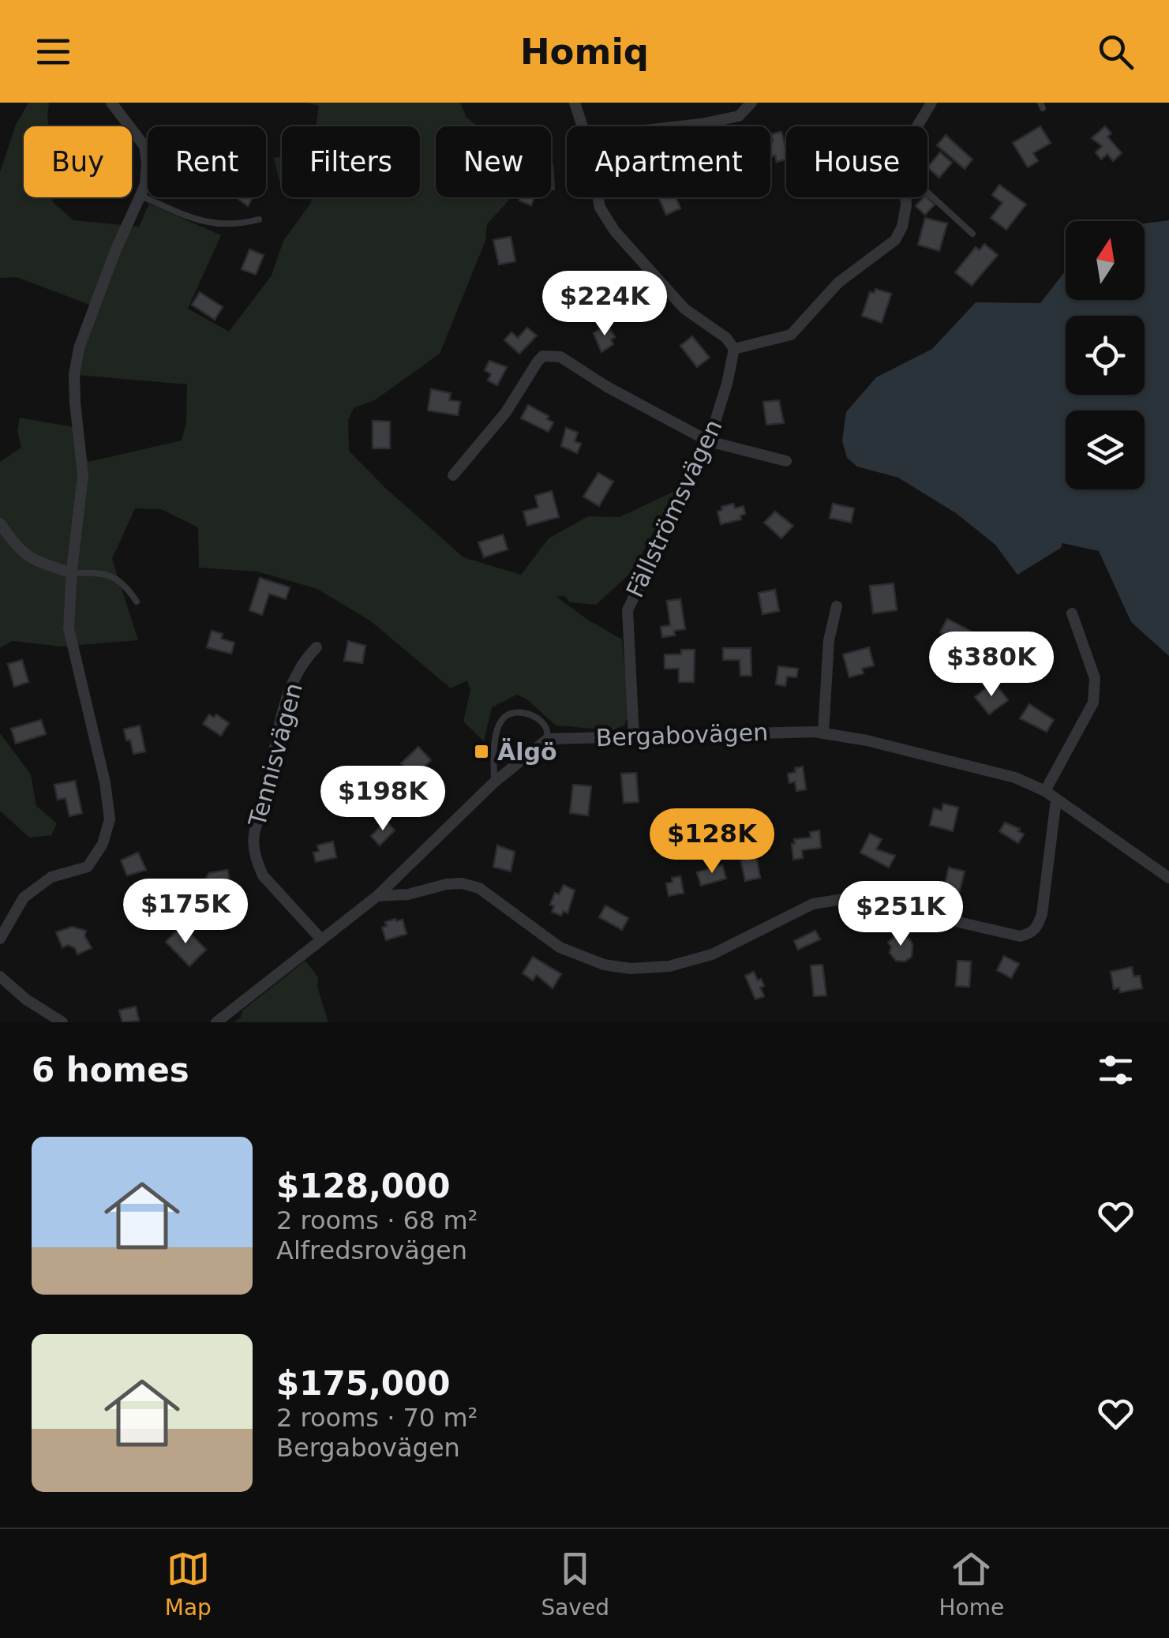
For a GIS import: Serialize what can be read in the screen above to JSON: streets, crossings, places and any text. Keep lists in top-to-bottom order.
{
  "streets": {
    "street": ["Fällströmsvägen", "Bergabovägen", "Tennisvägen"]
  },
  "crossings": [
    ["Fällströmsvägen", "Bergabovägen"]
  ],
  "places": {
    "transit": ["Älgö"]
  },
  "north": "top",
  "page": {
    "header": "Homiq",
    "chip": [
      "Buy",
      "Rent",
      "Filters",
      "New",
      "Apartment",
      "House"
    ],
    "price": [
      "$224K",
      "$380K",
      "$198K",
      "$128K",
      "$175K",
      "$251K"
    ],
    "heading": "6 homes",
    "list": [
      {
        "name": "$128,000",
        "note": "2 rooms · 68 m² · Alfredsrovägen"
      },
      {
        "name": "$175,000",
        "note": "2 rooms · 70 m² · Bergabovägen"
      }
    ],
    "tabs": ["Map", "Saved", "Home"]
  }
}
